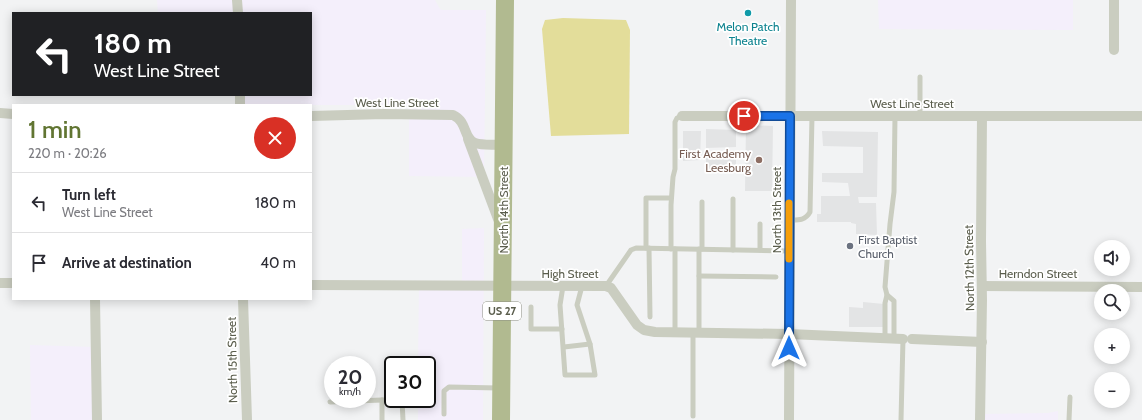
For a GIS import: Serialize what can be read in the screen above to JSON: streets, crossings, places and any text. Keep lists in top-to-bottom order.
{
  "streets": {
    "highway": ["North 14th Street", "US 27"],
    "street": [
      "West Line Street",
      "North 13th Street",
      "North 12th Street",
      "High Street",
      "Herndon Street",
      "North 15th Street"
    ]
  },
  "crossings": [
    ["West Line Street", "North 14th Street"],
    ["West Line Street", "North 13th Street"],
    ["West Line Street", "North 12th Street"],
    ["North 14th Street", "High Street"],
    ["North 13th Street", "High Street"],
    ["North 12th Street", "High Street"],
    ["North 12th Street", "Herndon Street"]
  ],
  "places": ["Melon Patch Theatre", "First Academy Leesburg", "First Baptist Church"],
  "page": {
    "turn": ["180 m", "West Line Street"],
    "heading": ["1 min", "220 m · 20:26"],
    "list": [
      {
        "name": "Turn left",
        "note": "West Line Street",
        "value": "180 m"
      },
      {
        "name": "Arrive at destination",
        "value": "40 m"
      }
    ],
    "map_buttons": ["+", "−"],
    "speed": "20 km/h",
    "limit": "30"
  }
}
